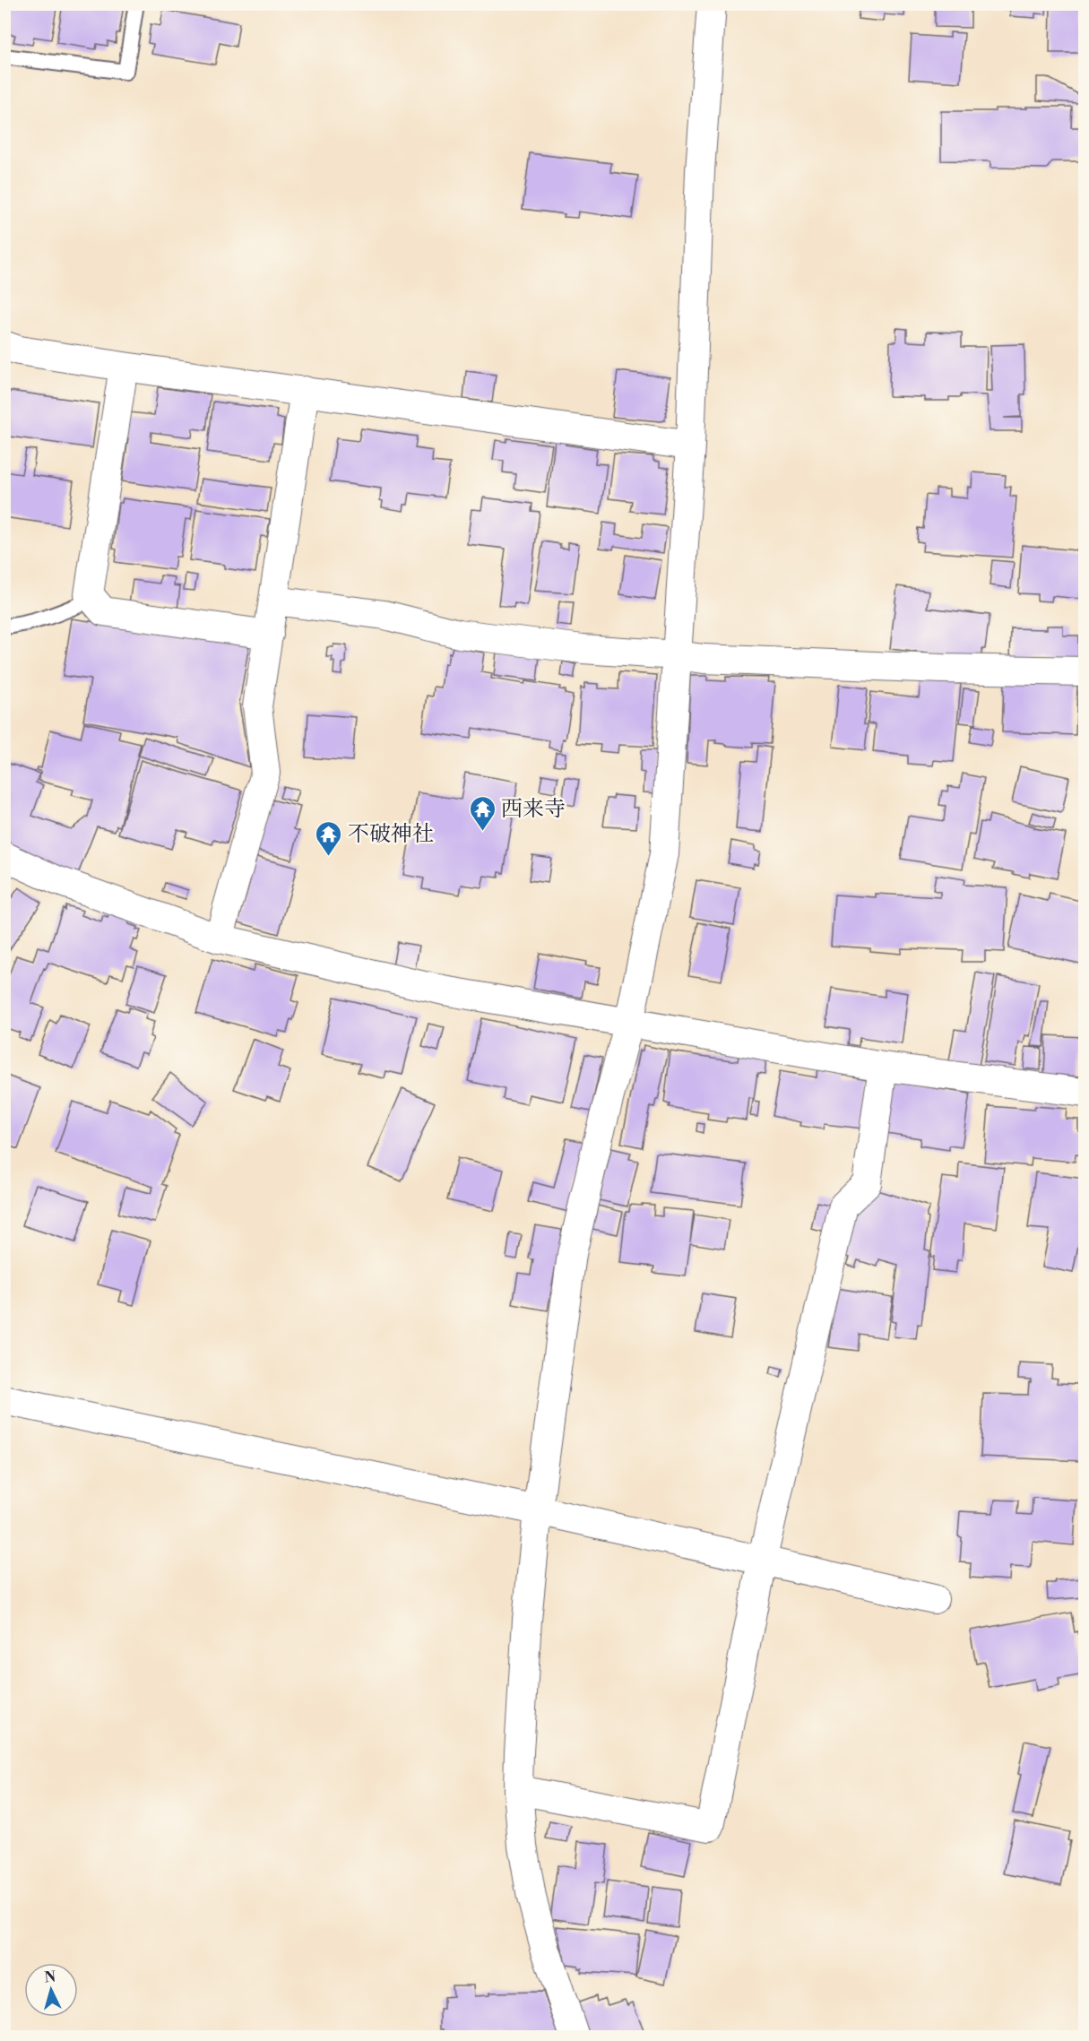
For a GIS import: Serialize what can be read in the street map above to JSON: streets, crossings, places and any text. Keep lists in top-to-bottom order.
{
  "places": {
    "temple": ["西来寺", "不破神社"]
  },
  "north": "top"
}
